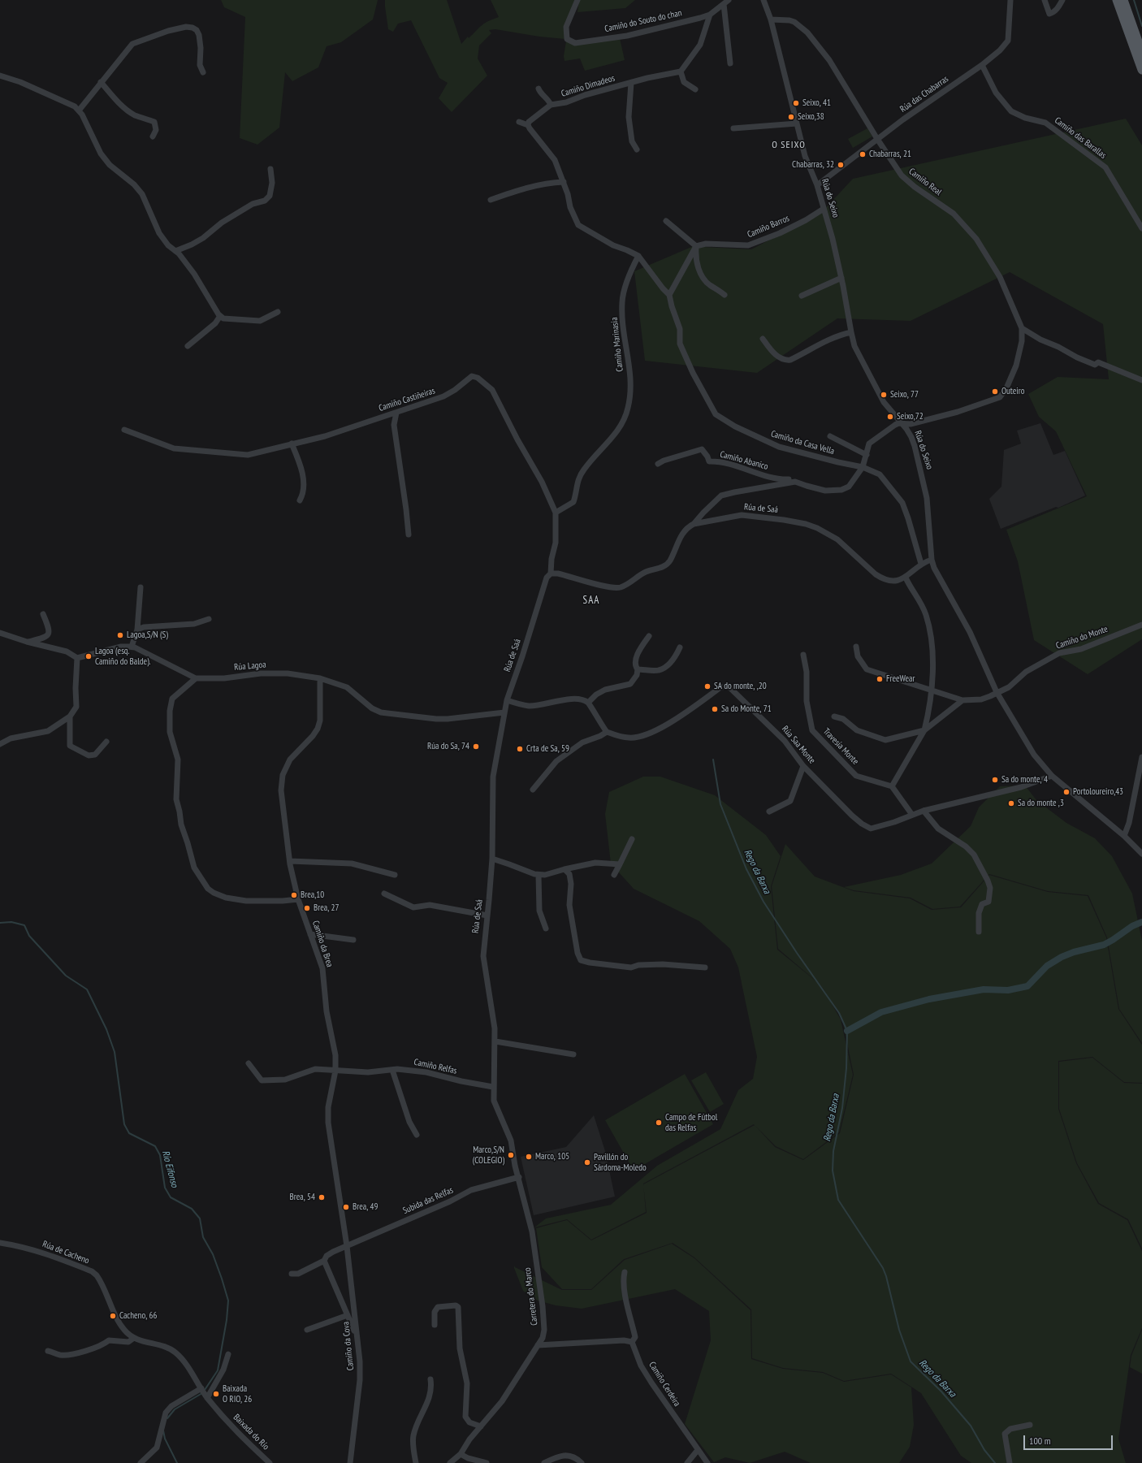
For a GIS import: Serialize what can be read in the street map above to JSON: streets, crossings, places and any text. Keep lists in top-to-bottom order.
{
  "streets": {
    "street": [
      "Camiño do Souto do chan",
      "Camiño Dimadeos",
      "Rúa das Chabarras",
      "Camiño das Barallas",
      "Camiño Real",
      "Rúa do Seixo",
      "Camiño Barros",
      "Camiño Marinasia",
      "Camiño Castiñeiras",
      "Camiño da Casa Vella",
      "Camiño Abanico",
      "Rúa de Saá",
      "Camiño do Monte",
      "Rúa Lagoa",
      "Rúa Saa Monte",
      "Travesía Monte",
      "Camiño da Brea",
      "Camiño Relfas",
      "Subida das Relfas",
      "Rúa de Cacheno",
      "Carretera do Marco",
      "Camiño da Cova",
      "Camiño Cerdeira",
      "Baixada do Río"
    ]
  },
  "crossings": [
    ["Rúa das Chabarras", "Camiño das Barallas"],
    ["Rúa das Chabarras", "Camiño Real"],
    ["Rúa das Chabarras", "Rúa do Seixo"],
    ["Camiño Real", "Rúa do Seixo"],
    ["Camiño Real", "Camiño Abanico"],
    ["Rúa do Seixo", "Camiño Barros"],
    ["Rúa do Seixo", "Camiño Abanico"],
    ["Rúa do Seixo", "Camiño do Monte"],
    ["Rúa do Seixo", "Rúa Saa Monte"],
    ["Camiño Marinasia", "Camiño Castiñeiras"],
    ["Camiño Castiñeiras", "Rúa de Saá"],
    ["Camiño da Casa Vella", "Camiño Abanico"],
    ["Camiño Abanico", "Rúa de Saá"],
    ["Rúa de Saá", "Rúa Lagoa"],
    ["Rúa de Saá", "Travesía Monte"],
    ["Rúa de Saá", "Camiño Relfas"],
    ["Rúa de Saá", "Subida das Relfas"],
    ["Rúa de Saá", "Carretera do Marco"],
    ["Rúa Lagoa", "Camiño da Brea"],
    ["Camiño da Brea", "Camiño Relfas"],
    ["Camiño da Brea", "Subida das Relfas"],
    ["Camiño da Brea", "Camiño da Cova"],
    ["Subida das Relfas", "Carretera do Marco"],
    ["Subida das Relfas", "Camiño da Cova"]
  ],
  "districts": ["O SEIXO", "SAA"],
  "water": ["Rego da Barxa", "Río Eifonso"],
  "places": [
    "Seixo, 41",
    "Seixo,38",
    "Chabarras, 21",
    "Chabarras, 32",
    "Outeiro",
    "Seixo, 77",
    "Seixo,72",
    "Lagoa,S/N (S)",
    "Lagoa (esq. Camiño do Balde).",
    "FreeWear",
    "SA do monte, ,20",
    "Sa do Monte, 71",
    "Rúa do Sa, 74",
    "Crta de Sa, 59",
    "Sa do monte, 4",
    "Portoloureiro,43",
    "Sa do monte ,3",
    "Brea,10",
    "Brea, 27",
    "Campo de Fútbol das Relfas",
    "Marco,S/N (COLEGIO)",
    "Marco, 105",
    "Pavillón do Sárdoma-Moledo",
    "Brea, 54",
    "Brea, 49",
    "Cacheno, 66",
    "Baixada O RIO, 26"
  ],
  "scale_bar": "100 m"
}
